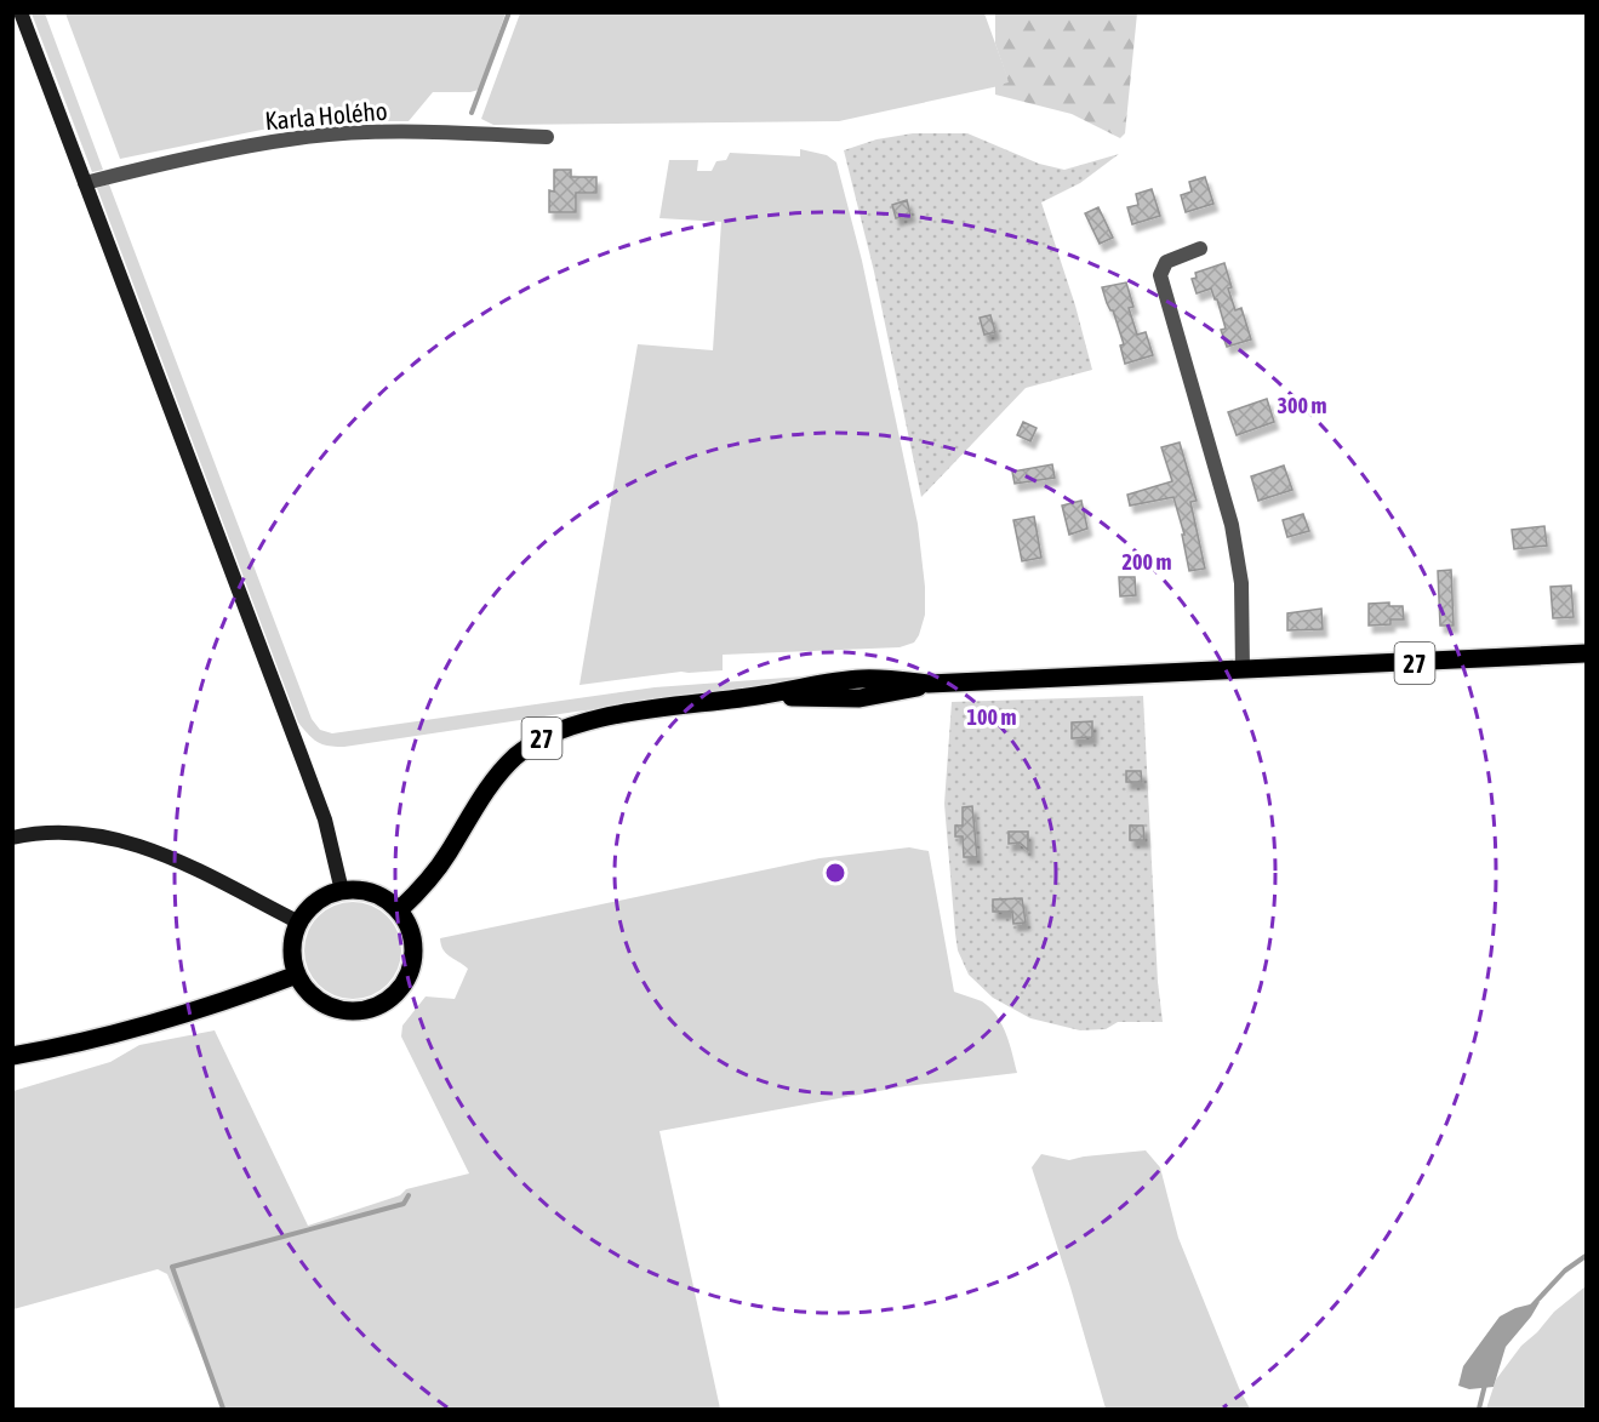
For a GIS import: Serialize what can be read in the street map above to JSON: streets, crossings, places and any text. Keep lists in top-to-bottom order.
{
  "streets": {
    "main road": ["27"],
    "street": ["Karla Holého"]
  },
  "rings": ["300 m", "200 m", "100 m"]
}
